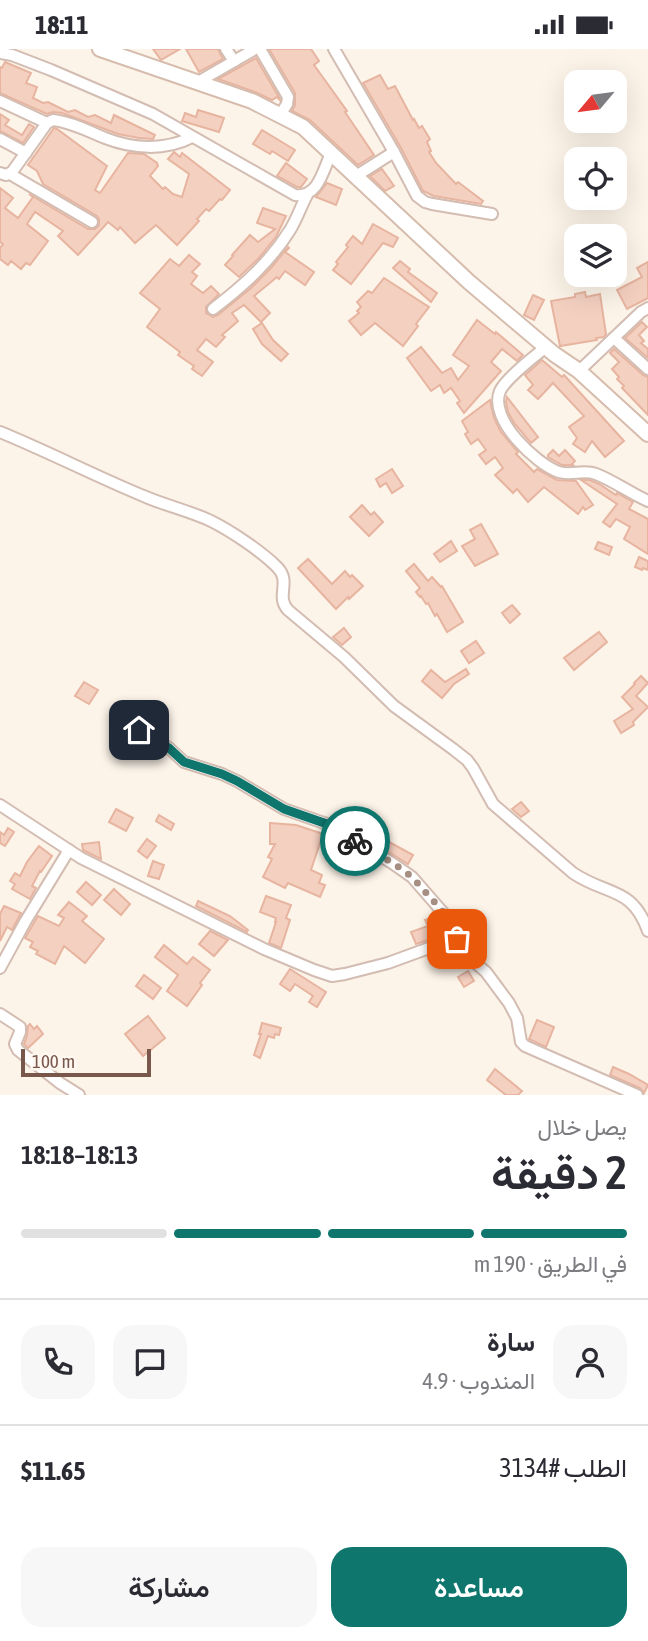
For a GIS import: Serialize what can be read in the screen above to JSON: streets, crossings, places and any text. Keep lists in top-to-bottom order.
{
  "scale_bar": "100 m",
  "north": "bottom left",
  "page": {
    "status": "18:11",
    "scale": "100 m",
    "heading": ["2 دقيقة", "يصل خلال", "18:13–18:18"],
    "panel": [
      "سارة",
      "المندوب · 4.9",
      "الطلب #3134",
      "$11.65"
    ],
    "bar": "في الطريق · 190 m",
    "buttons": ["مساعدة", "مشاركة"]
  }
}
